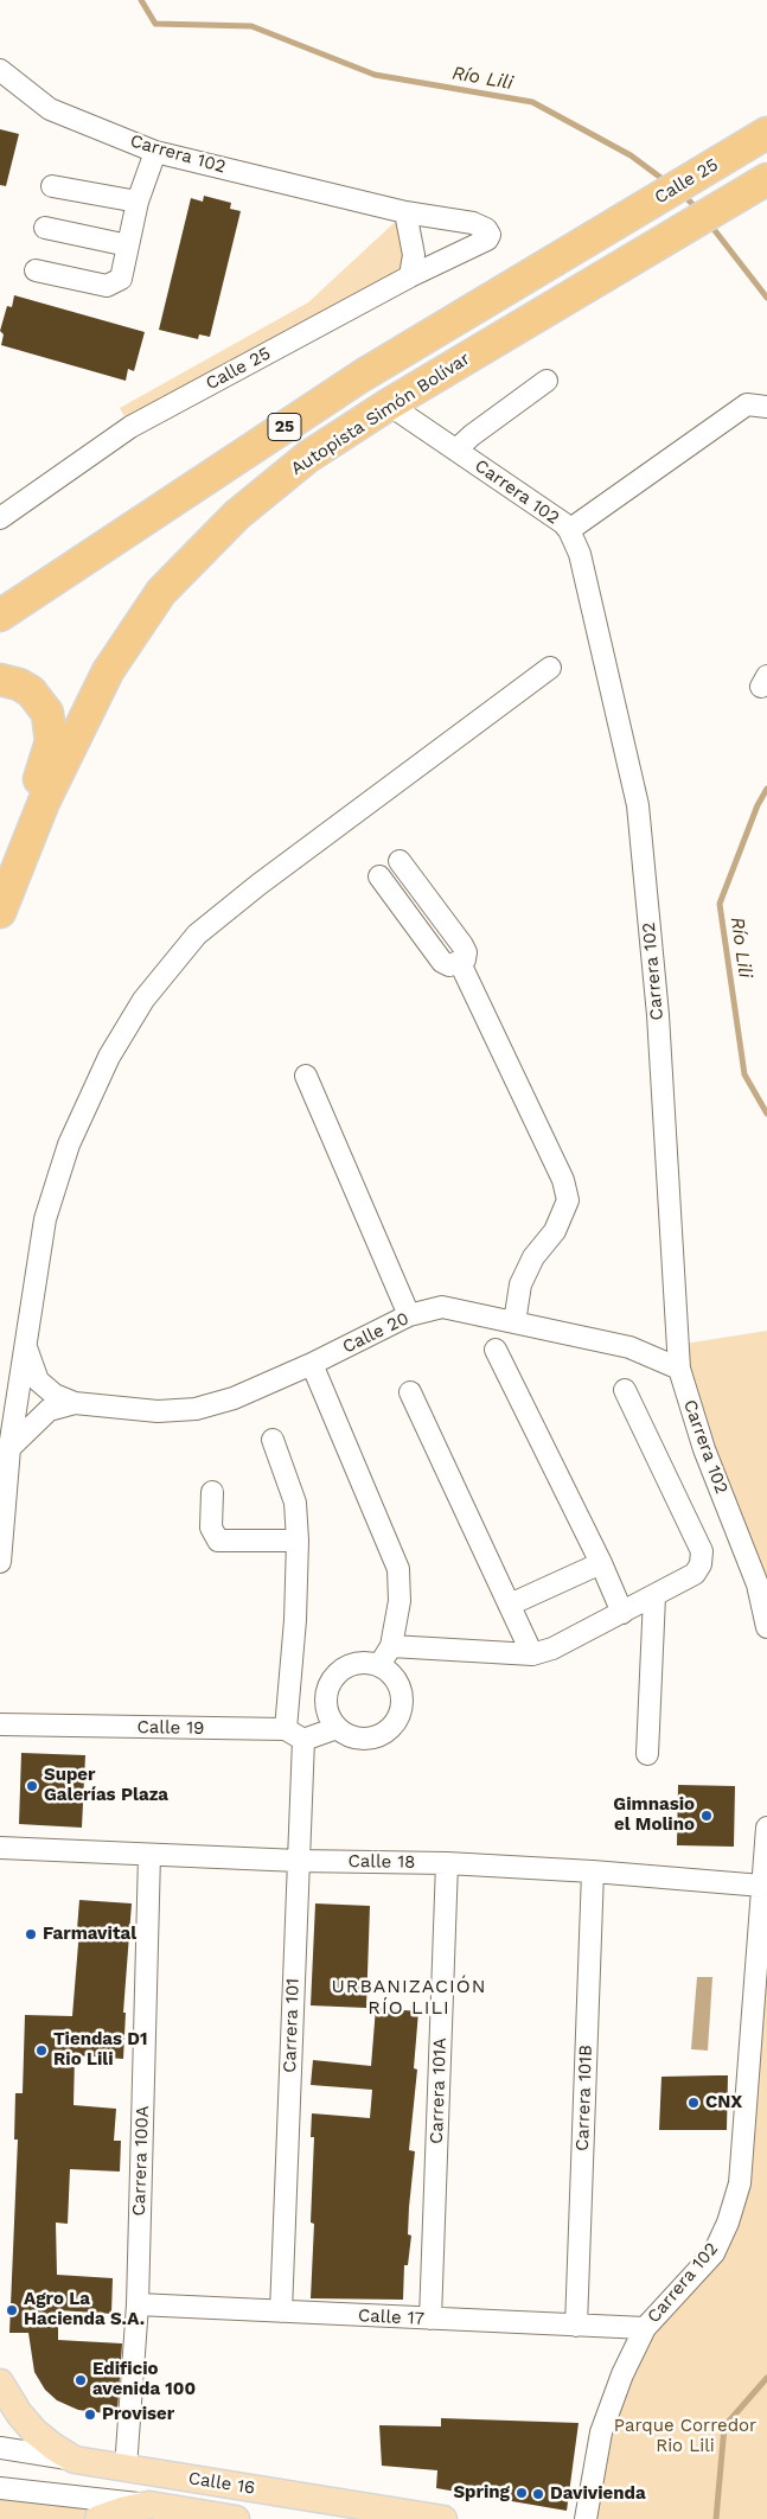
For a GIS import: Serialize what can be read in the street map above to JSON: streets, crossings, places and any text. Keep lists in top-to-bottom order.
{
  "streets": {
    "highway": ["Calle 25", "Autopista Simón Bolívar", "25"],
    "main road": ["Calle 16"],
    "street": [
      "Carrera 102",
      "Calle 20",
      "Calle 19",
      "Calle 18",
      "Carrera 101",
      "Carrera 101A",
      "Carrera 101B",
      "Carrera 100A",
      "Calle 17"
    ]
  },
  "crossings": [
    ["Carrera 102", "Calle 25"],
    ["Carrera 102", "Autopista Simón Bolívar"],
    ["Carrera 102", "Calle 20"],
    ["Carrera 102", "Calle 18"],
    ["Carrera 102", "Calle 17"],
    ["Calle 19", "Carrera 101"],
    ["Calle 18", "Carrera 101"],
    ["Calle 18", "Carrera 101A"],
    ["Calle 18", "Carrera 101B"],
    ["Calle 18", "Carrera 100A"],
    ["Carrera 101", "Calle 17"],
    ["Carrera 101A", "Calle 17"],
    ["Carrera 101B", "Calle 17"],
    ["Carrera 100A", "Calle 17"],
    ["Carrera 100A", "Calle 16"]
  ],
  "districts": ["URBANIZACIÓN RÍO LILI"],
  "water": ["Río Lili"],
  "parks": ["Parque Corredor Rio Lili"],
  "places": [
    "Super Galerías Plaza",
    "Gimnasio el Molino",
    "Farmavital",
    "Tiendas D1 Rio Lili",
    "CNX",
    "Agro La Hacienda S.A.",
    "Edificio avenida 100",
    "Proviser",
    "Spring",
    "Davivienda"
  ]
}
